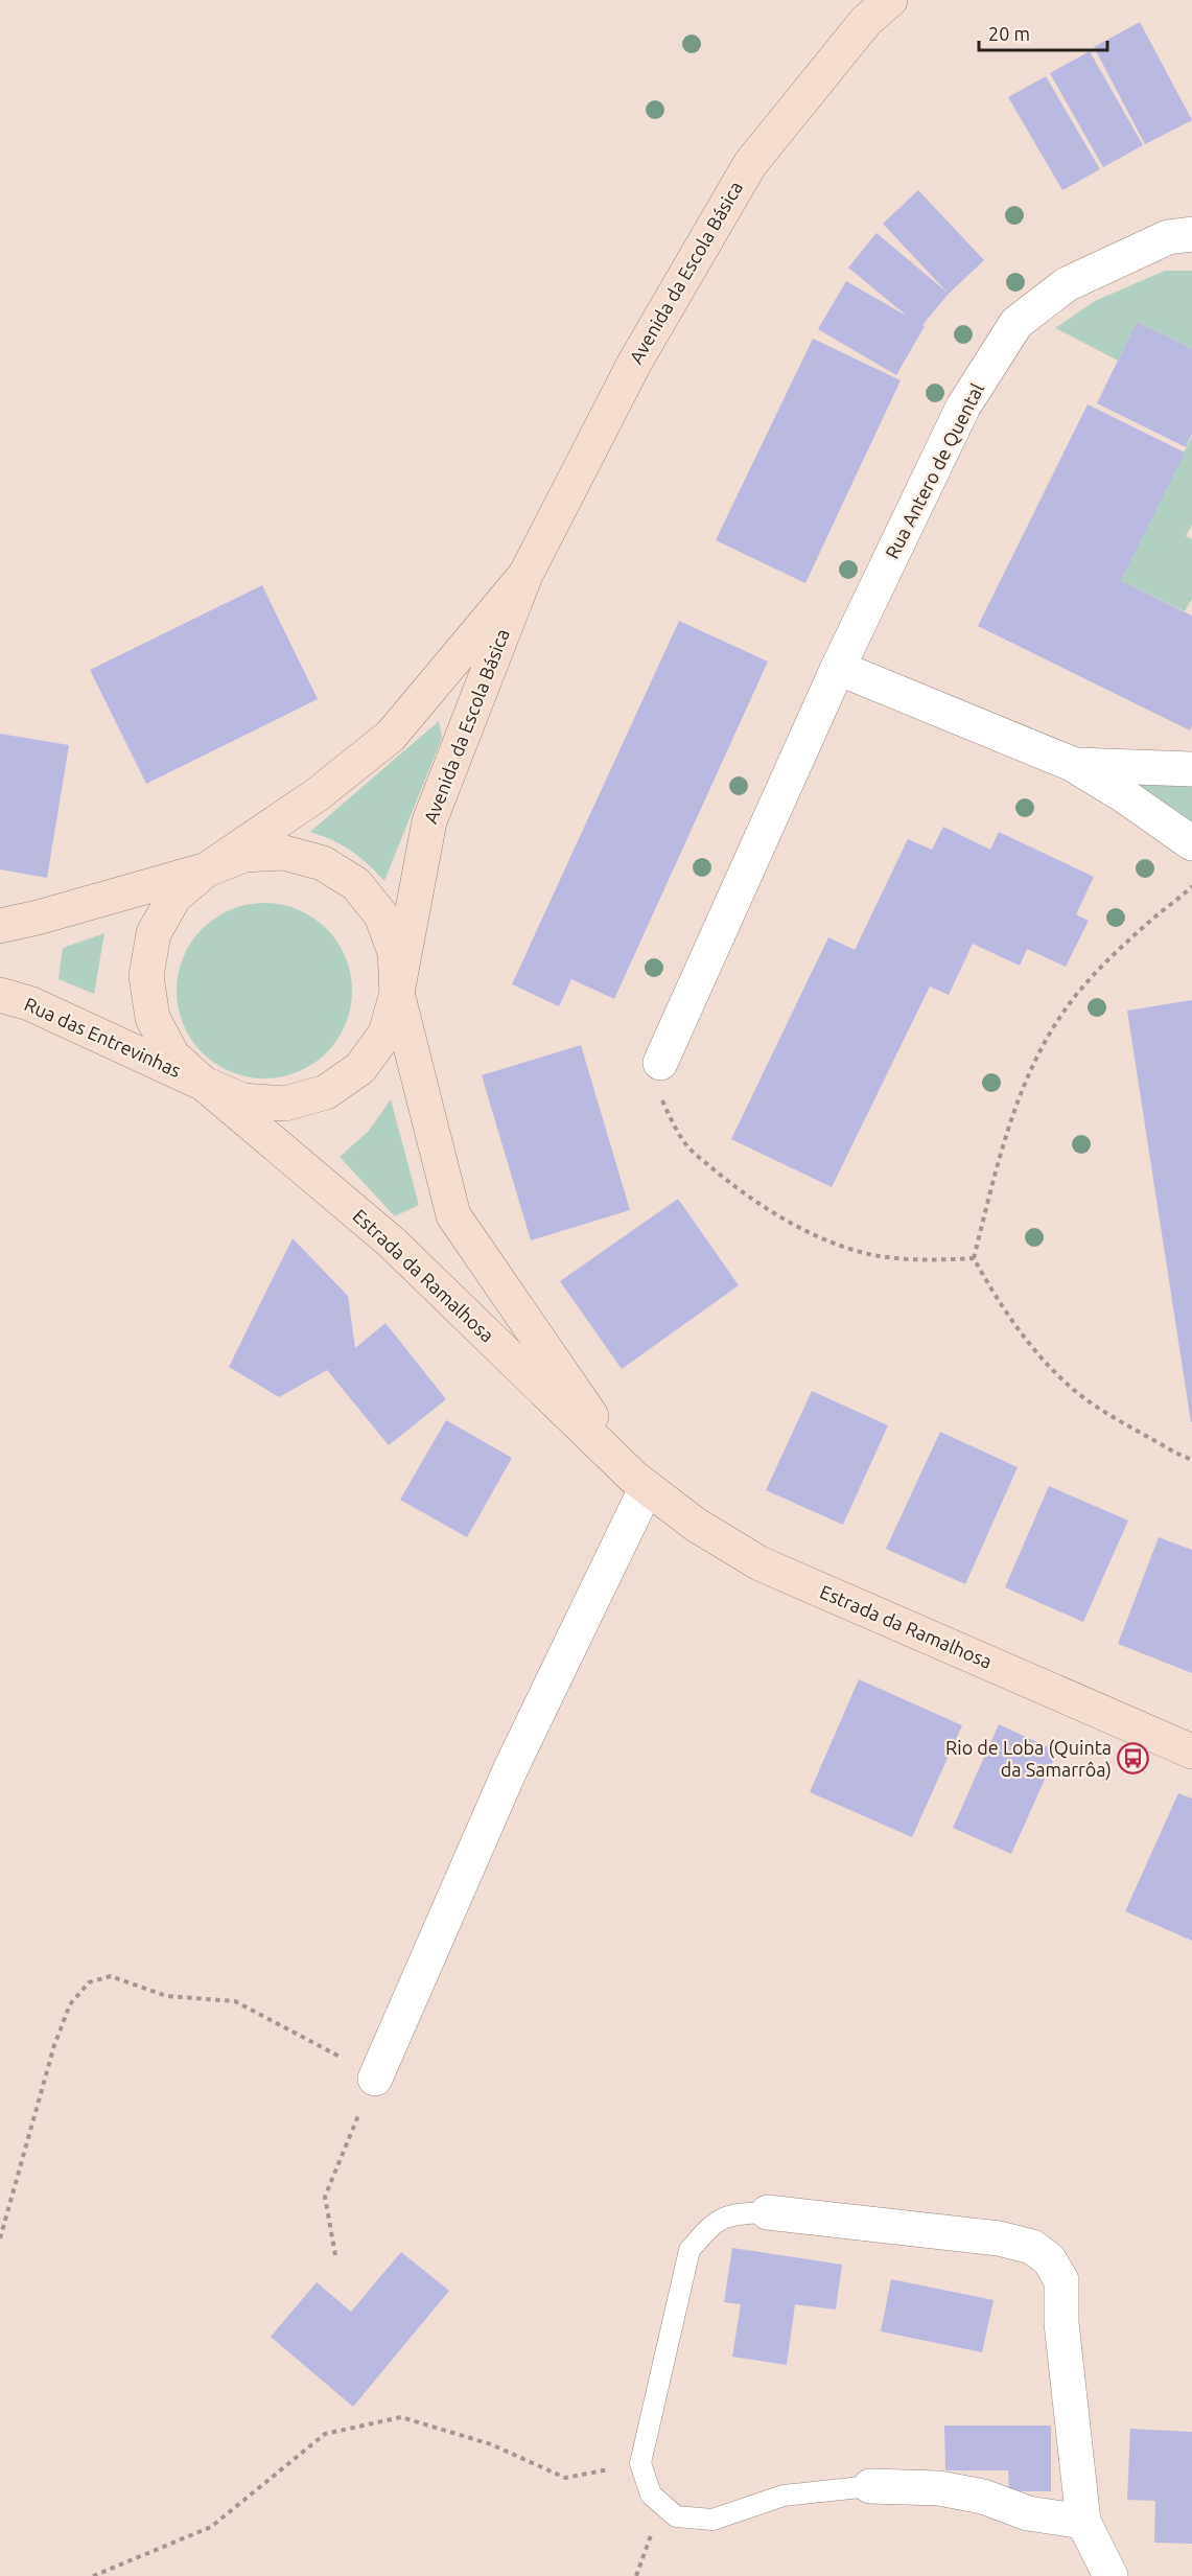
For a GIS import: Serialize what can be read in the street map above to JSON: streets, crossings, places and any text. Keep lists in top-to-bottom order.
{
  "streets": {
    "street": [
      "Avenida da Escola Básica",
      "Rua Antero de Quental",
      "Rua das Entrevinhas",
      "Estrada da Ramalhosa"
    ]
  },
  "crossings": [
    ["Avenida da Escola Básica", "Rua das Entrevinhas"],
    ["Avenida da Escola Básica", "Estrada da Ramalhosa"],
    ["Rua das Entrevinhas", "Estrada da Ramalhosa"]
  ],
  "places": {
    "bus stop": ["Rio de Loba (Quinta da Samarrôa)"]
  },
  "scale_bar": "20 m"
}
